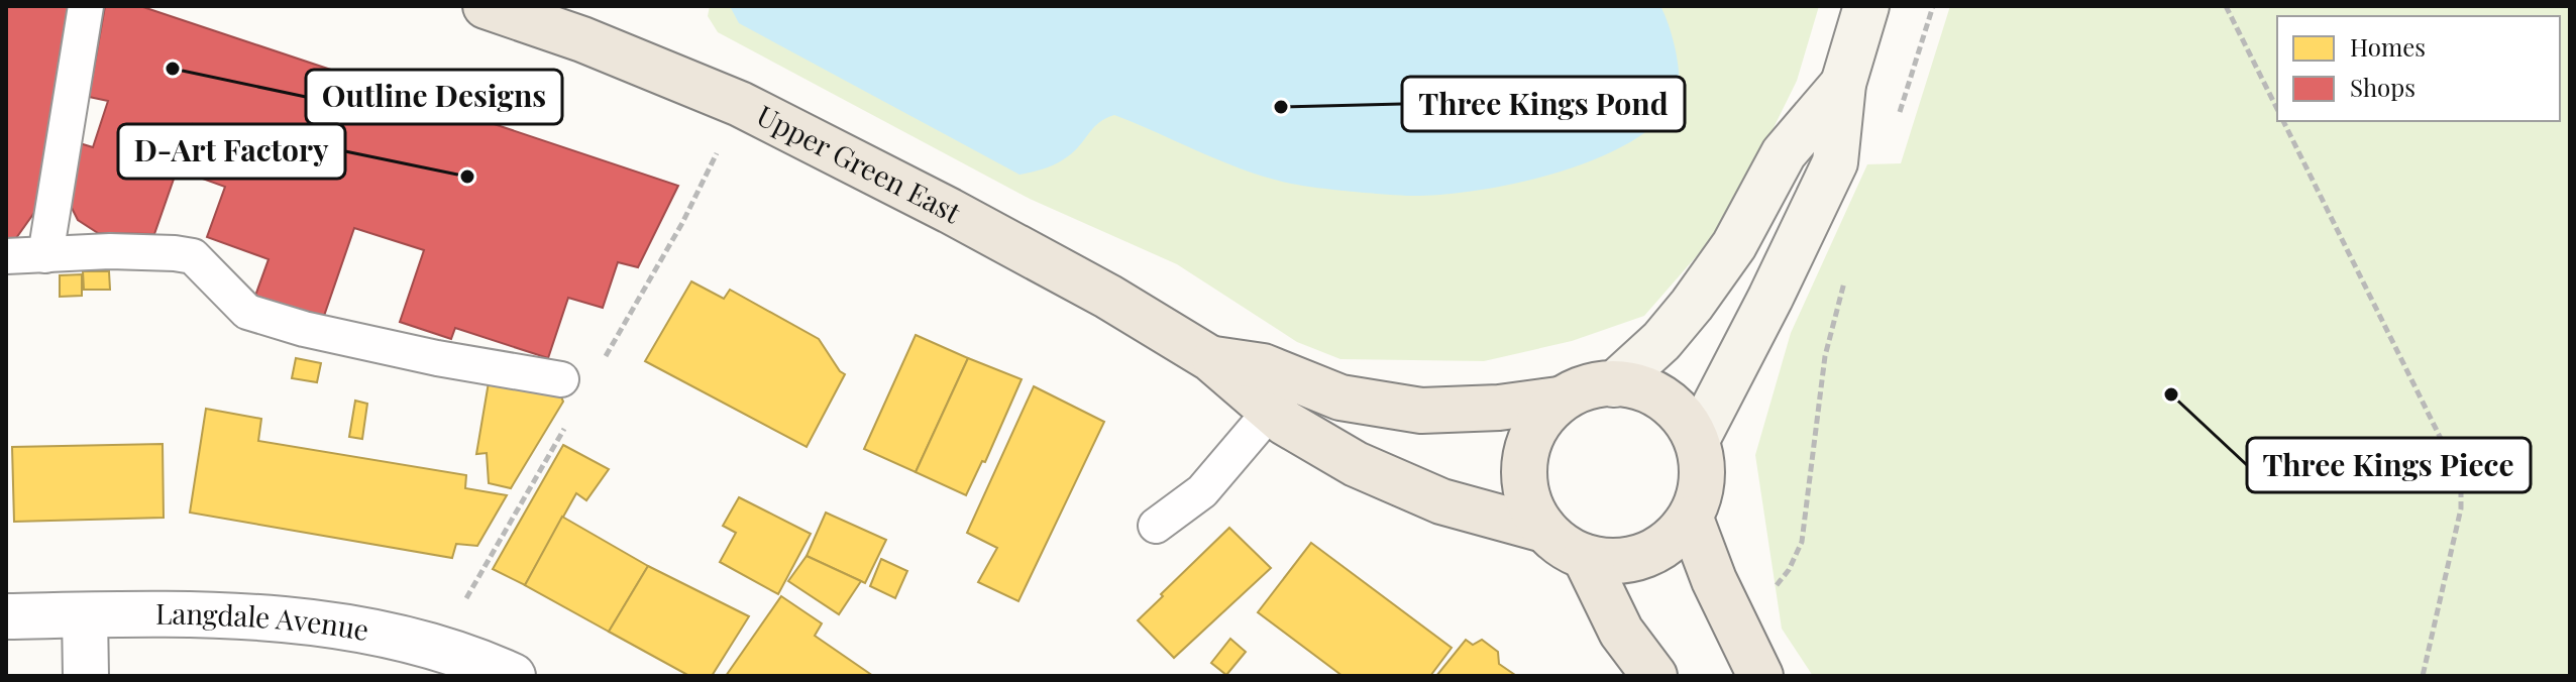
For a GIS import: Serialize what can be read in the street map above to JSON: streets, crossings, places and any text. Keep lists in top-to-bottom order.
{
  "streets": {
    "main road": ["Upper Green East"],
    "street": ["Langdale Avenue"]
  },
  "places": [
    "Outline Designs",
    "Three Kings Pond",
    "D-Art Factory",
    "Three Kings Piece"
  ],
  "legend": ["Homes", "Shops"]
}
